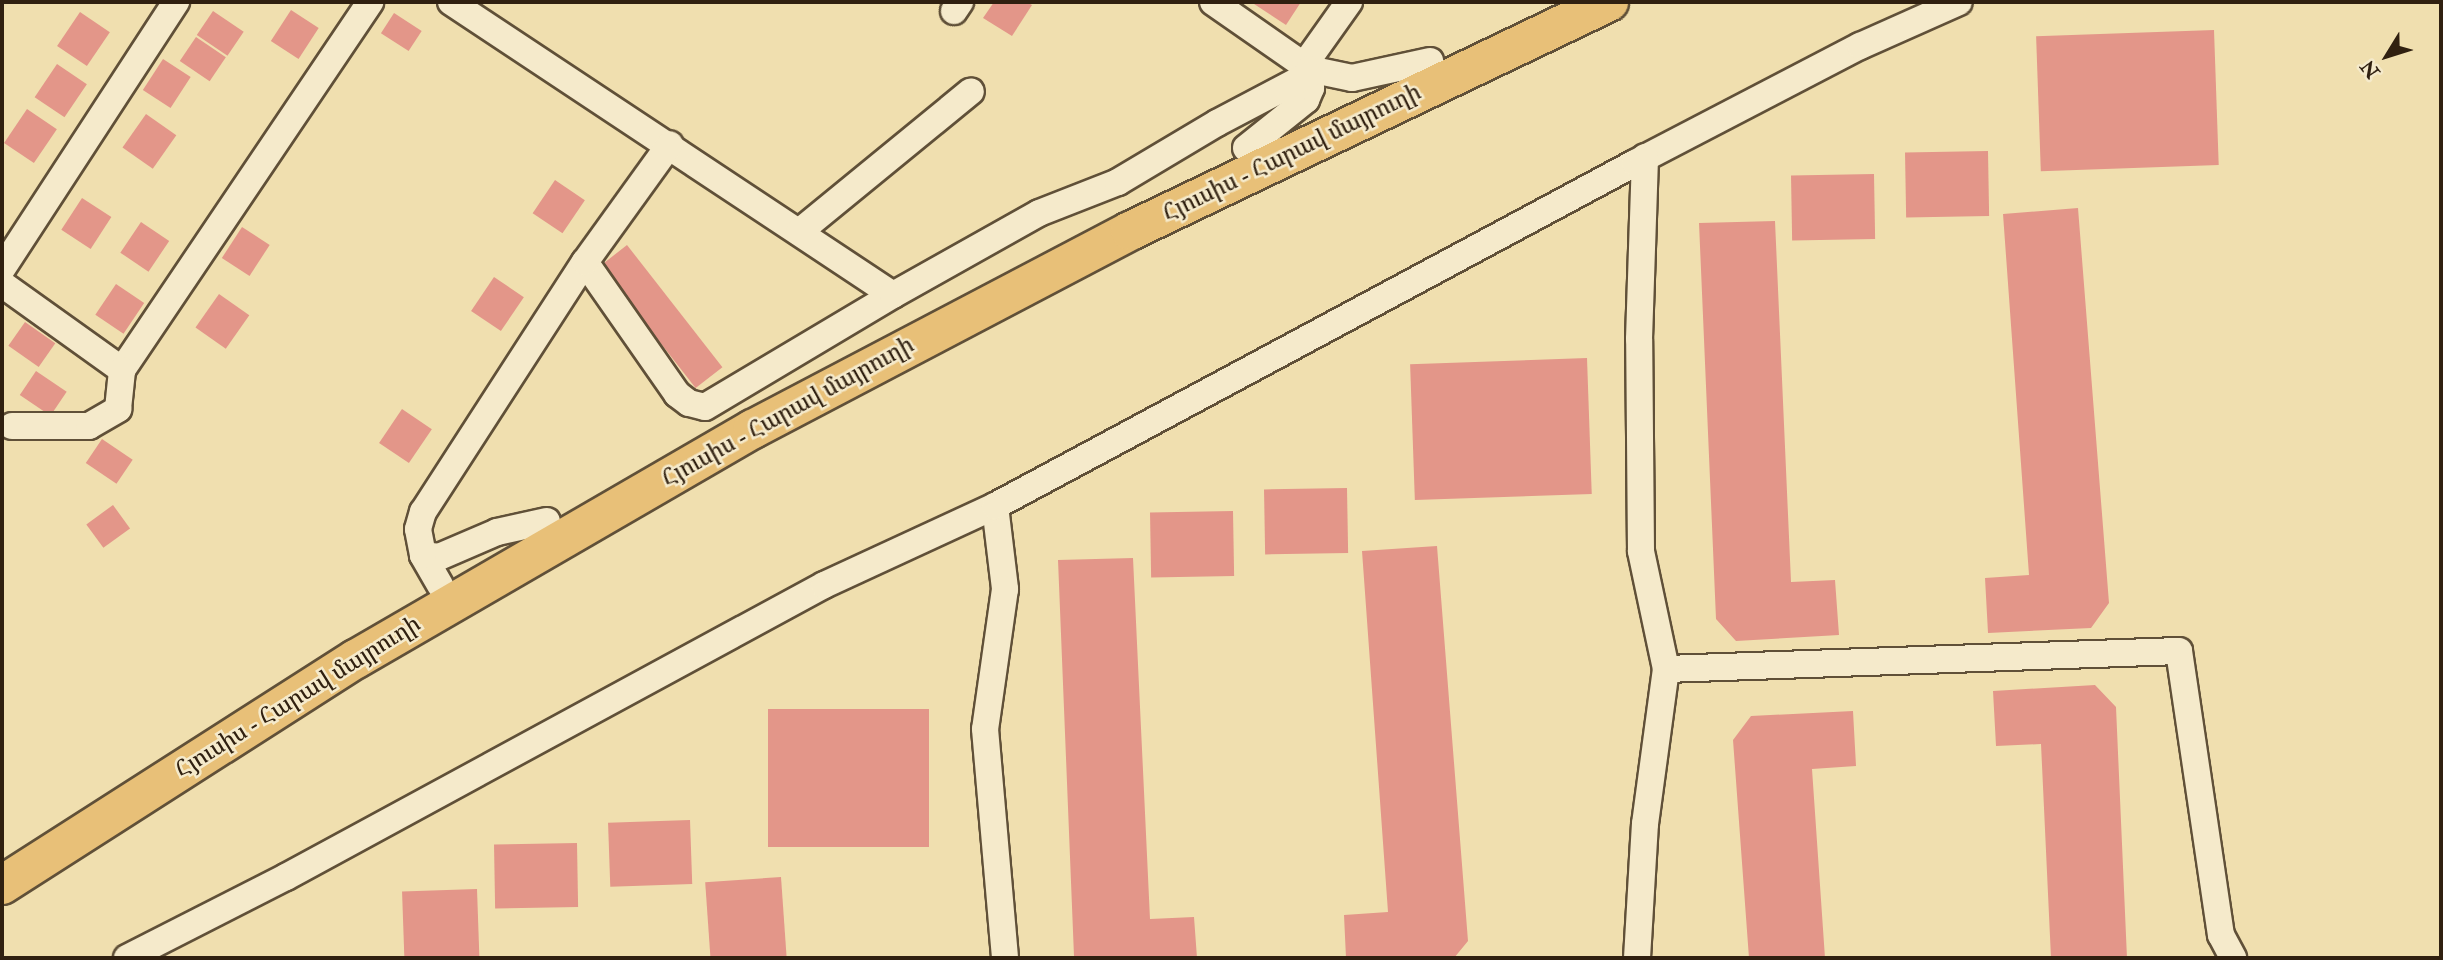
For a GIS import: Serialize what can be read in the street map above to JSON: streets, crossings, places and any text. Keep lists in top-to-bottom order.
{
  "streets": {
    "highway": ["Հյուսիս - Հարավ մայրուղի"]
  },
  "north": "bottom left"
}
